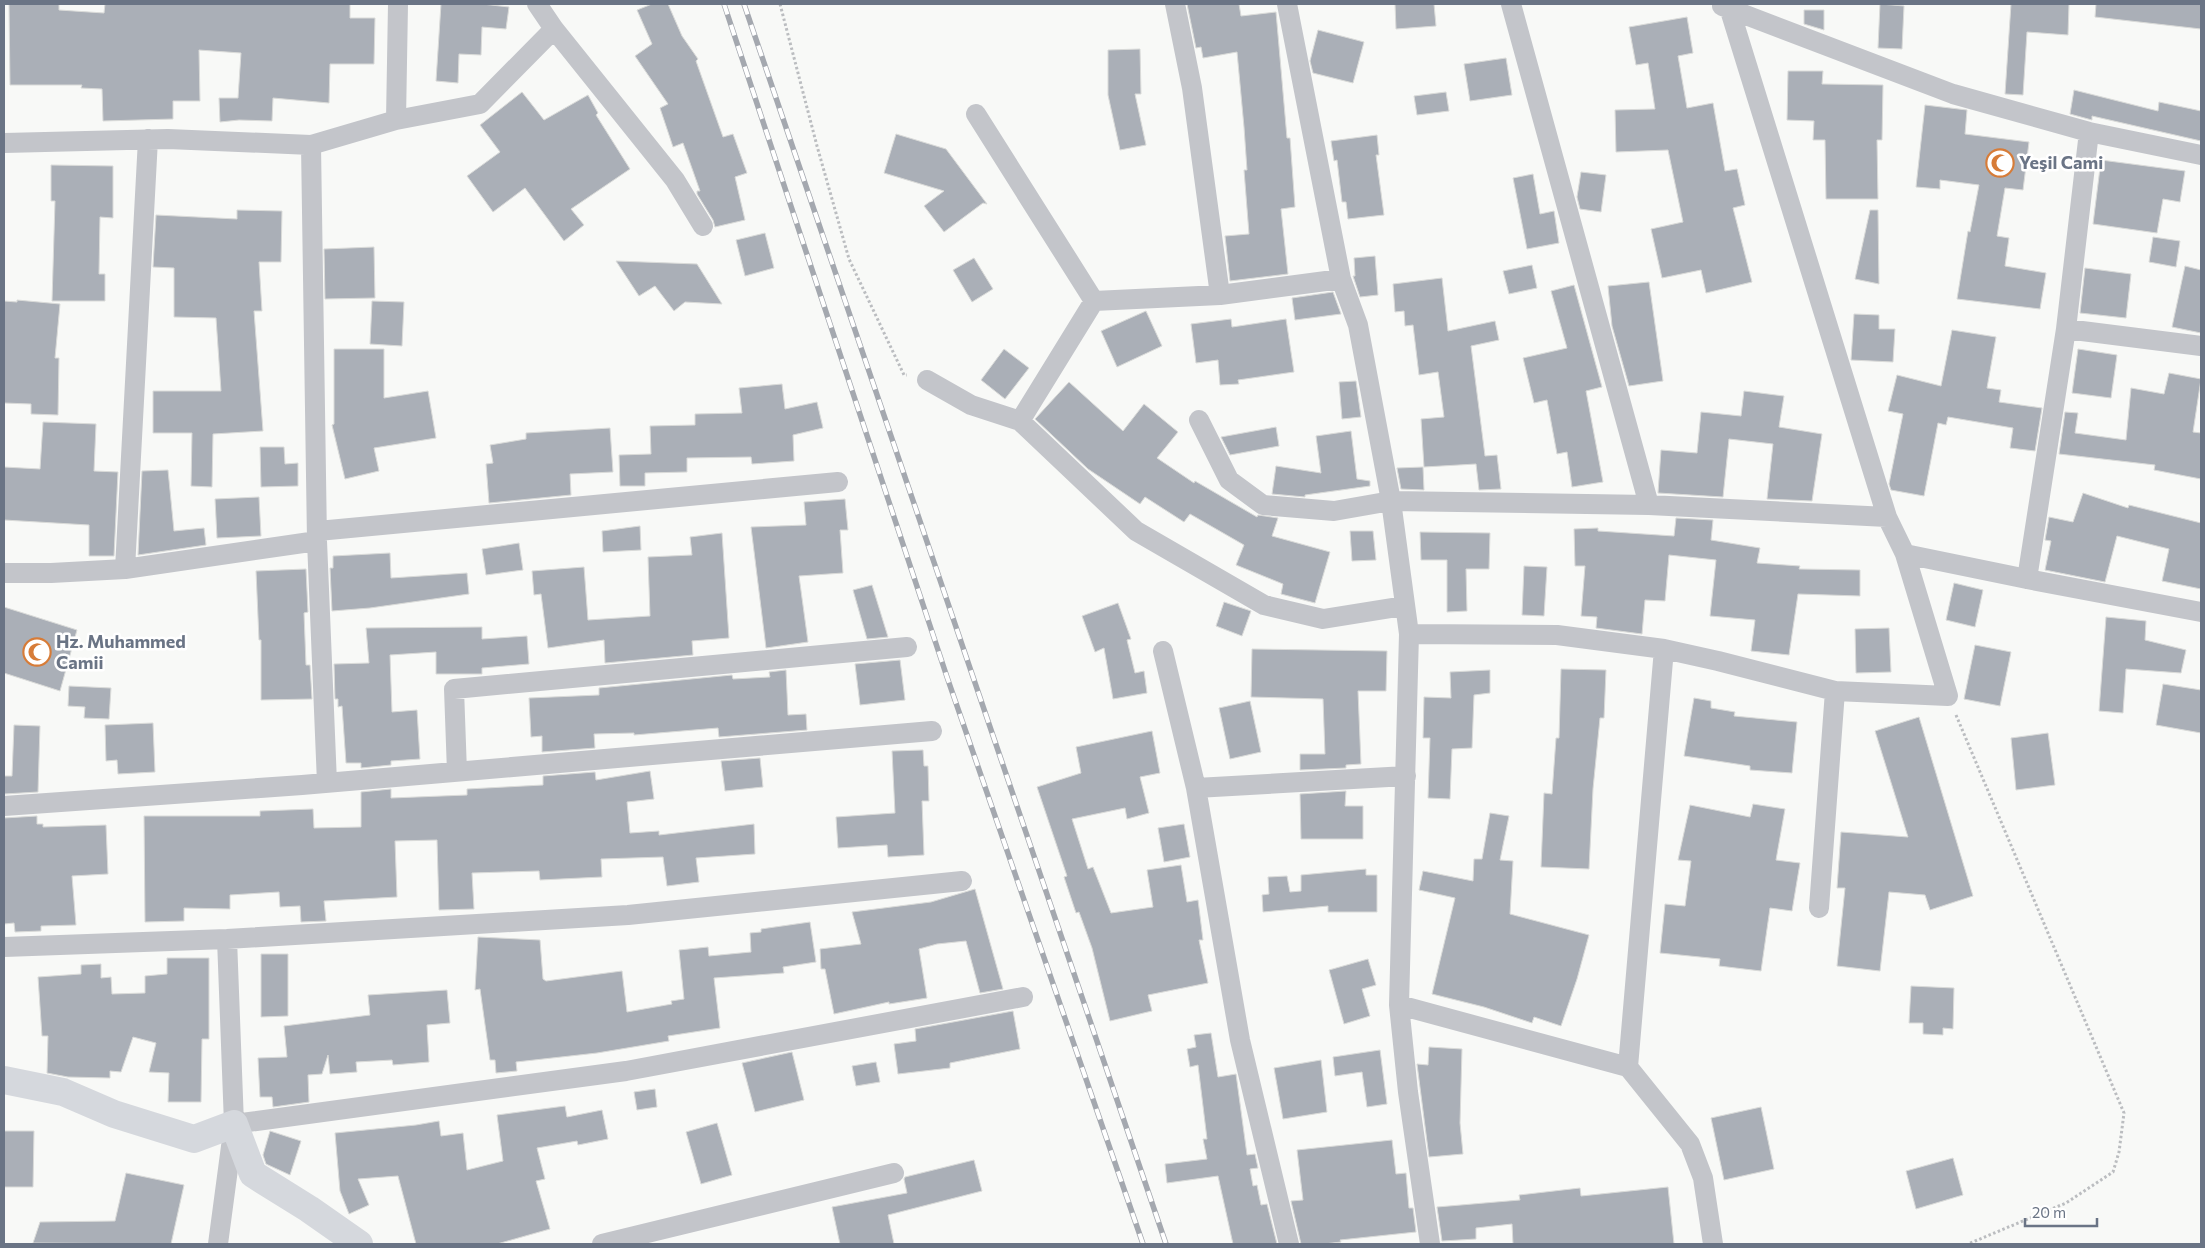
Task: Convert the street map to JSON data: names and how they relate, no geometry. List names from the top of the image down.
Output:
{
  "places": {
    "mosque": ["Yeşil Cami", "Hz. Muhammed Camii"]
  },
  "scale_bar": "20 m"
}
